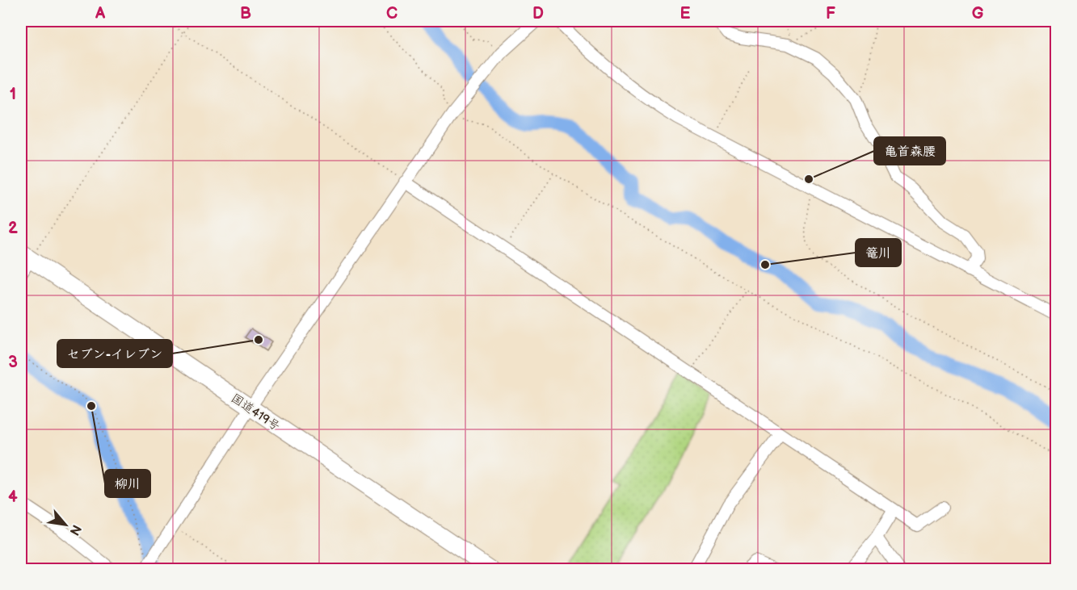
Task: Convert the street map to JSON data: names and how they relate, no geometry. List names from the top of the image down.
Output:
{
  "streets": {
    "highway": ["国道419号"]
  },
  "places": [
    "亀首森腰",
    "篭川",
    "セブン-イレブン",
    "柳川"
  ],
  "north": "bottom right",
  "grid": {
    "columns": [
      "A",
      "B",
      "C",
      "D",
      "E",
      "F",
      "G"
    ],
    "rows": [
      "1",
      "2",
      "3",
      "4"
    ]
  }
}
